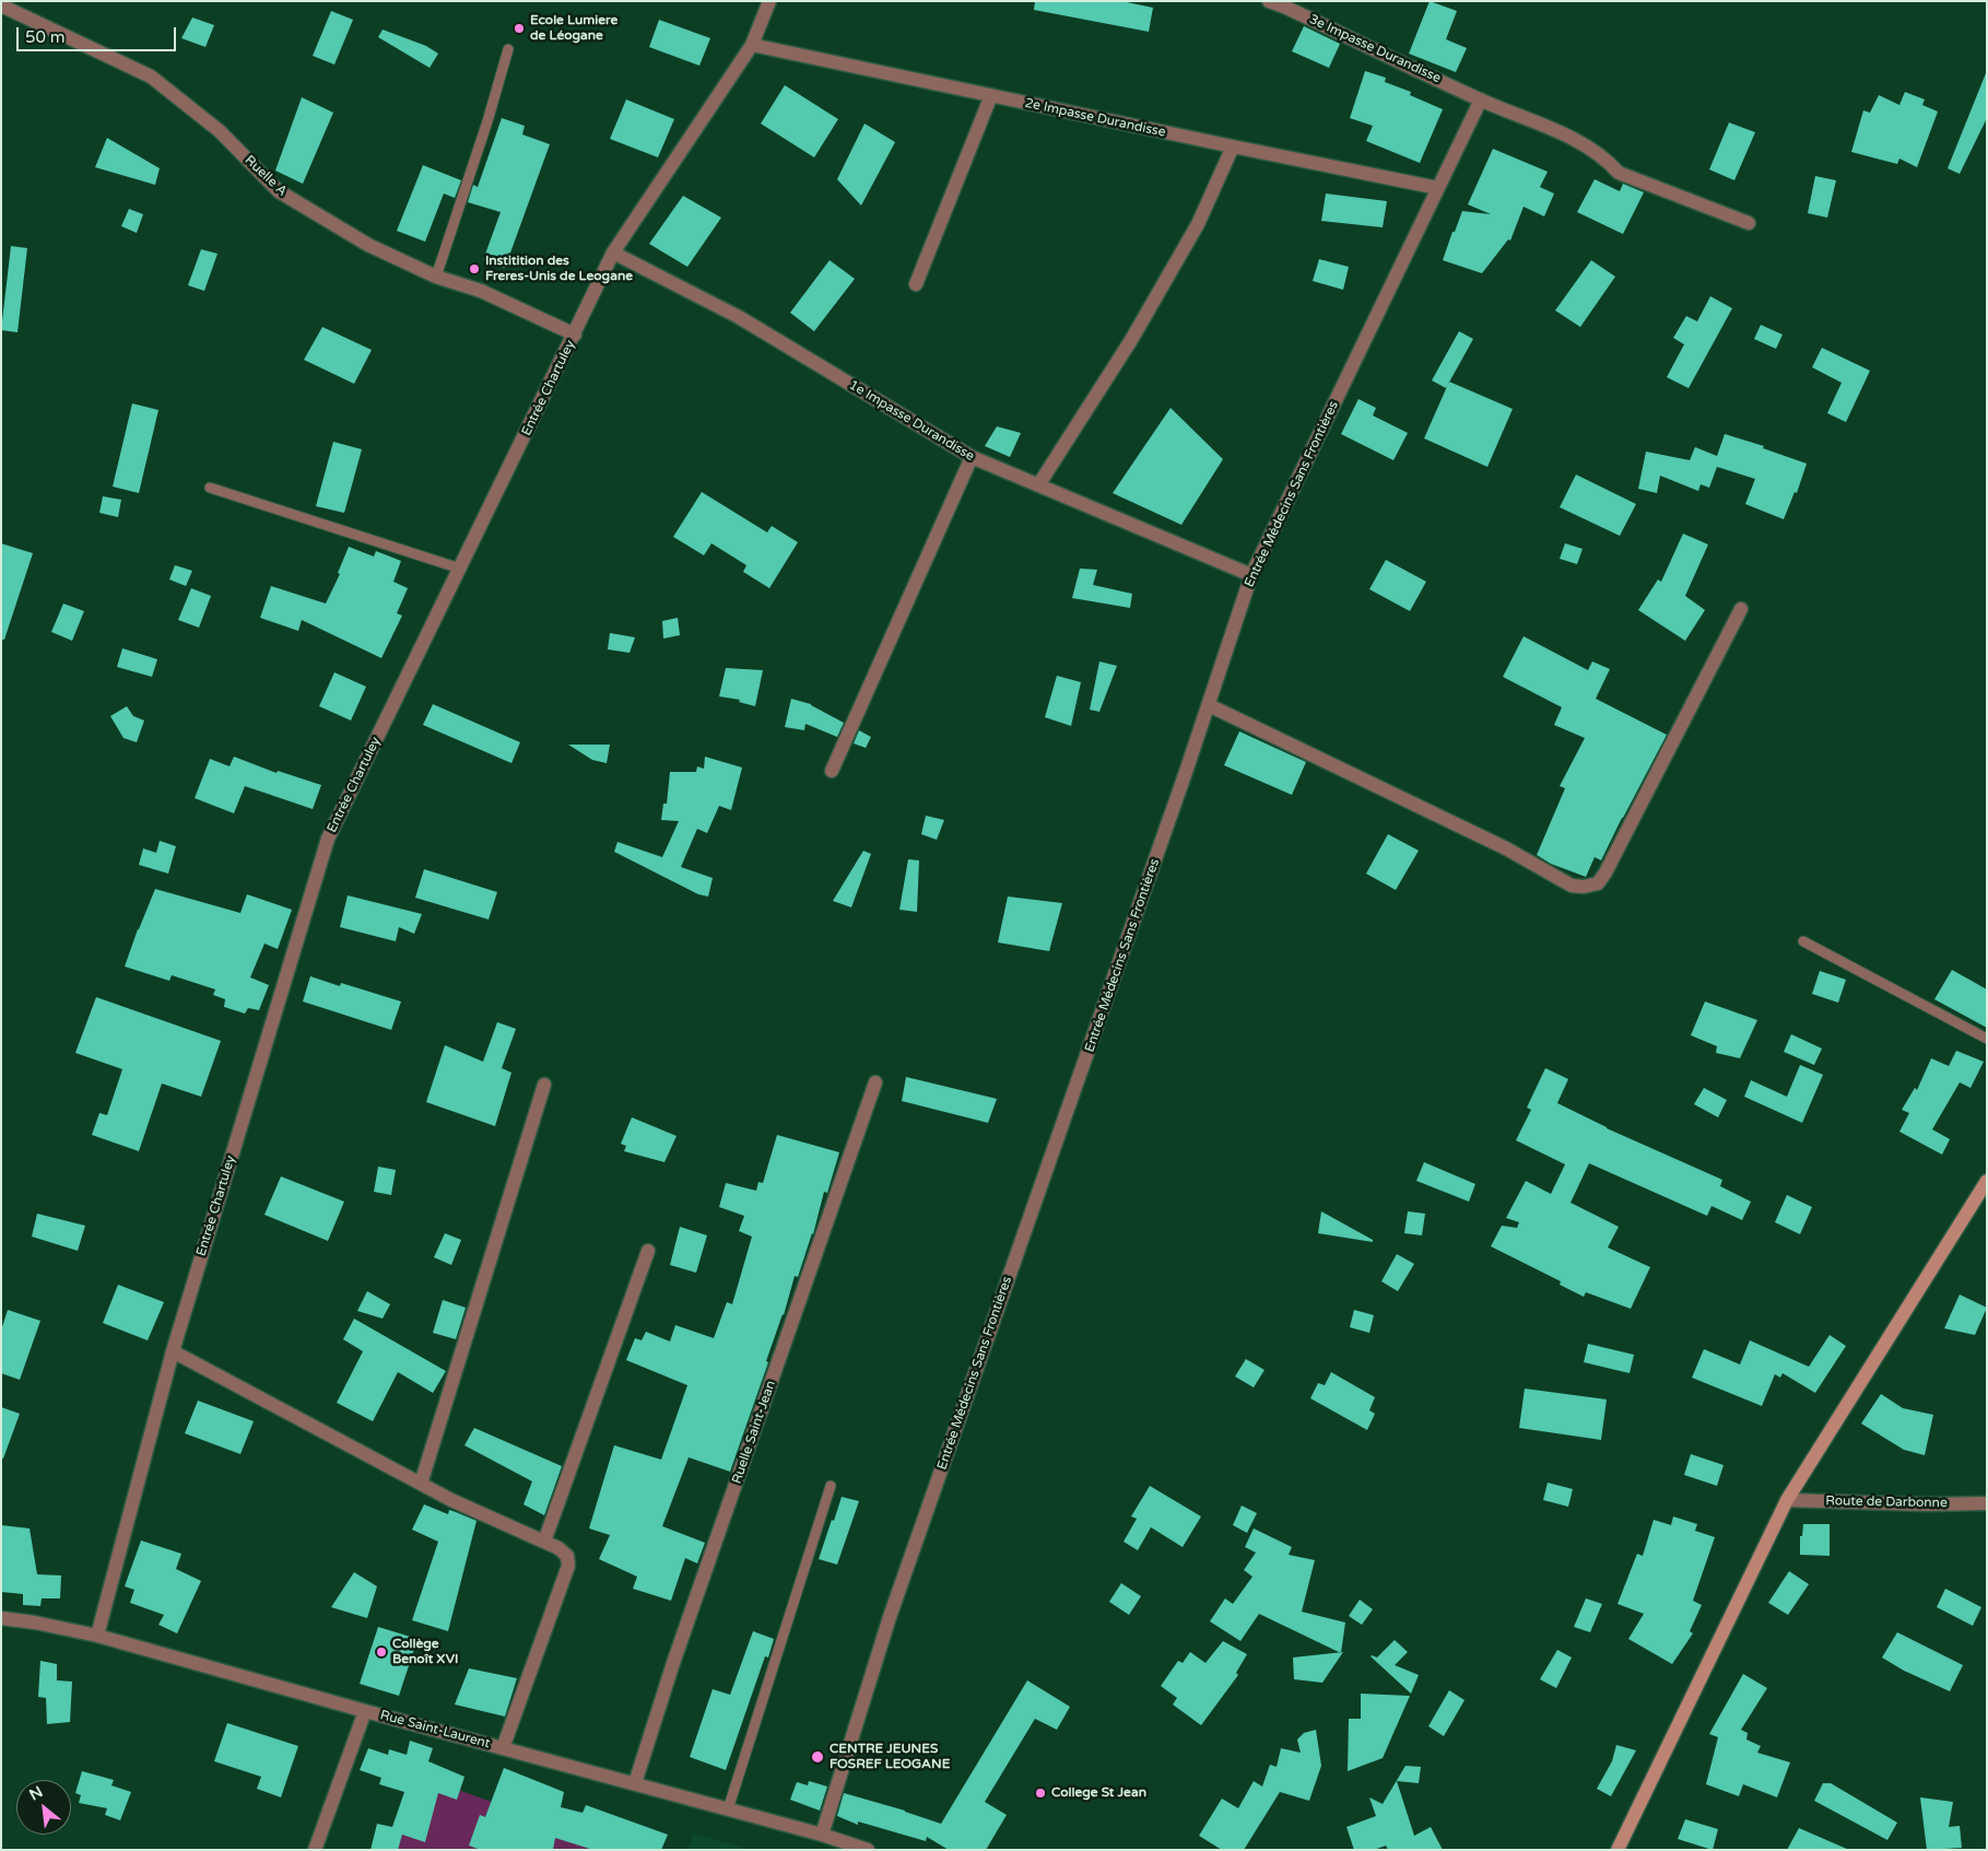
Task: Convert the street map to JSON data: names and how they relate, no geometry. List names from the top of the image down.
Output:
{
  "streets": {
    "street": [
      "3e Impasse Durandisse",
      "2e Impasse Durandisse",
      "Ruelle A",
      "Entrée Chartuley",
      "1e Impasse Durandisse",
      "Entrée Médecins Sans Frontières",
      "Ruelle Saint-Jean",
      "Route de Darbonne",
      "Rue Saint-Laurent"
    ]
  },
  "crossings": [
    ["3e Impasse Durandisse", "Entrée Médecins Sans Frontières"],
    ["2e Impasse Durandisse", "Entrée Chartuley"],
    ["2e Impasse Durandisse", "Entrée Médecins Sans Frontières"],
    ["Ruelle A", "Entrée Chartuley"],
    ["Entrée Chartuley", "1e Impasse Durandisse"],
    ["Entrée Chartuley", "Rue Saint-Laurent"],
    ["1e Impasse Durandisse", "Entrée Médecins Sans Frontières"],
    ["Entrée Médecins Sans Frontières", "Rue Saint-Laurent"],
    ["Ruelle Saint-Jean", "Rue Saint-Laurent"]
  ],
  "places": [
    "Ecole Lumiere de Léogane",
    "Institition des Freres-Unis de Leogane",
    "Collège Benoît XVI",
    "CENTRE JEUNES FOSREF LEOGANE",
    "College St Jean"
  ],
  "scale_bar": "50 m",
  "north": "top left"
}
